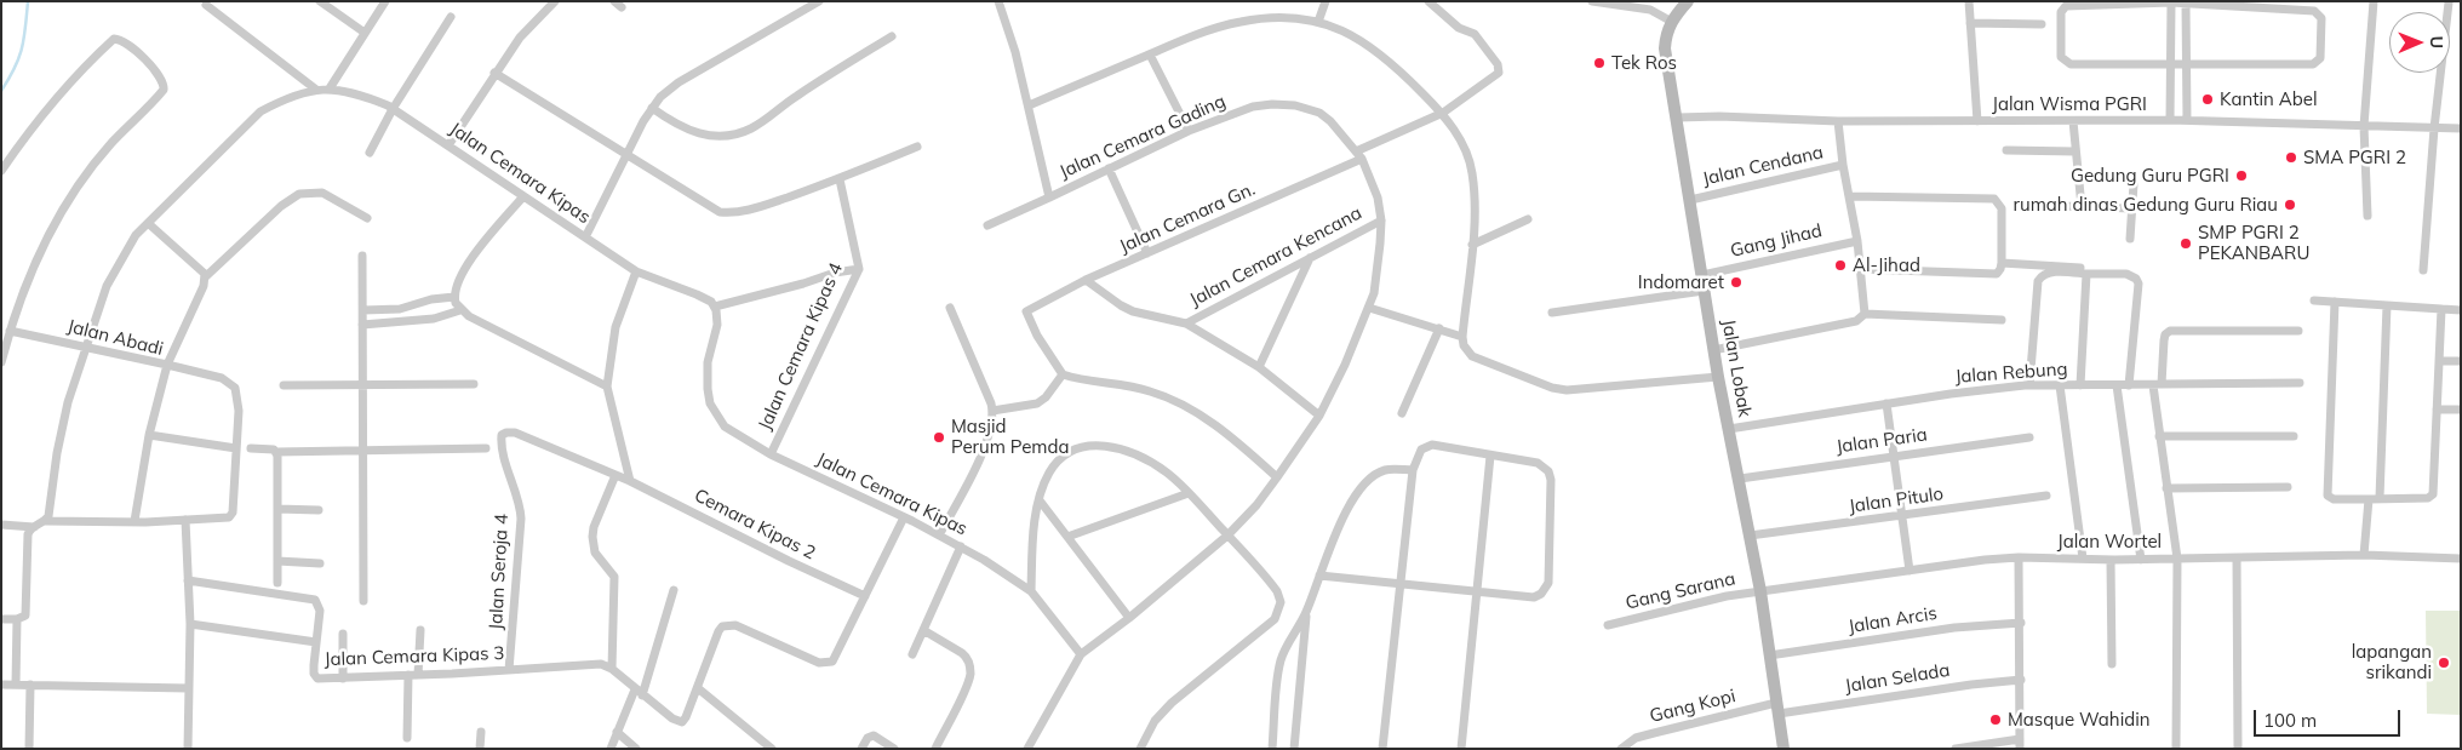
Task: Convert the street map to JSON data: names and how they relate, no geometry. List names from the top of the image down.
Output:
{
  "streets": {
    "main road": ["Jalan Lobak"],
    "street": [
      "Jalan Wisma PGRI",
      "Jalan Cemara Gading",
      "Jalan Cendana",
      "Jalan Cemara Kipas",
      "Jalan Cemara Gn.",
      "Gang Jihad",
      "Jalan Cemara Kencana",
      "Jalan Abadi",
      "Jalan Cemara Kipas 4",
      "Jalan Rebung",
      "Jalan Paria",
      "Jalan Pitulo",
      "Cemara Kipas 2",
      "Jalan Wortel",
      "Jalan Seroja 4",
      "Gang Sarana",
      "Jalan Arcis",
      "Jalan Cemara Kipas 3",
      "Jalan Selada",
      "Gang Kopi"
    ]
  },
  "crossings": [
    ["Jalan Wisma PGRI", "Jalan Lobak"],
    ["Jalan Cemara Gading", "Jalan Cemara Kipas"],
    ["Jalan Cemara Gading", "Jalan Cemara Gn."],
    ["Jalan Cemara Gading", "Jalan Cemara Kencana"],
    ["Jalan Cendana", "Jalan Lobak"],
    ["Jalan Cemara Kipas", "Jalan Abadi"],
    ["Jalan Cemara Kipas", "Jalan Cemara Kipas 4"],
    ["Gang Jihad", "Jalan Lobak"],
    ["Jalan Lobak", "Jalan Rebung"],
    ["Jalan Lobak", "Jalan Paria"],
    ["Jalan Lobak", "Jalan Pitulo"],
    ["Jalan Lobak", "Jalan Wortel"],
    ["Jalan Lobak", "Gang Sarana"],
    ["Jalan Lobak", "Jalan Arcis"],
    ["Jalan Lobak", "Jalan Selada"],
    ["Jalan Lobak", "Gang Kopi"],
    ["Cemara Kipas 2", "Jalan Seroja 4"],
    ["Jalan Wortel", "Gang Sarana"],
    ["Jalan Seroja 4", "Jalan Cemara Kipas 3"],
    ["Jalan Selada", "Gang Kopi"]
  ],
  "places": [
    "Tek Ros",
    "Kantin Abel",
    "SMA PGRI 2",
    "Gedung Guru PGRI",
    "rumah dinas Gedung Guru Riau",
    "SMP PGRI 2 PEKANBARU",
    "Al-Jihad",
    "Indomaret",
    "Masjid Perum Pemda",
    "lapangan srikandi",
    "Masque Wahidin"
  ],
  "scale_bar": "100 m",
  "north": "right"
}
